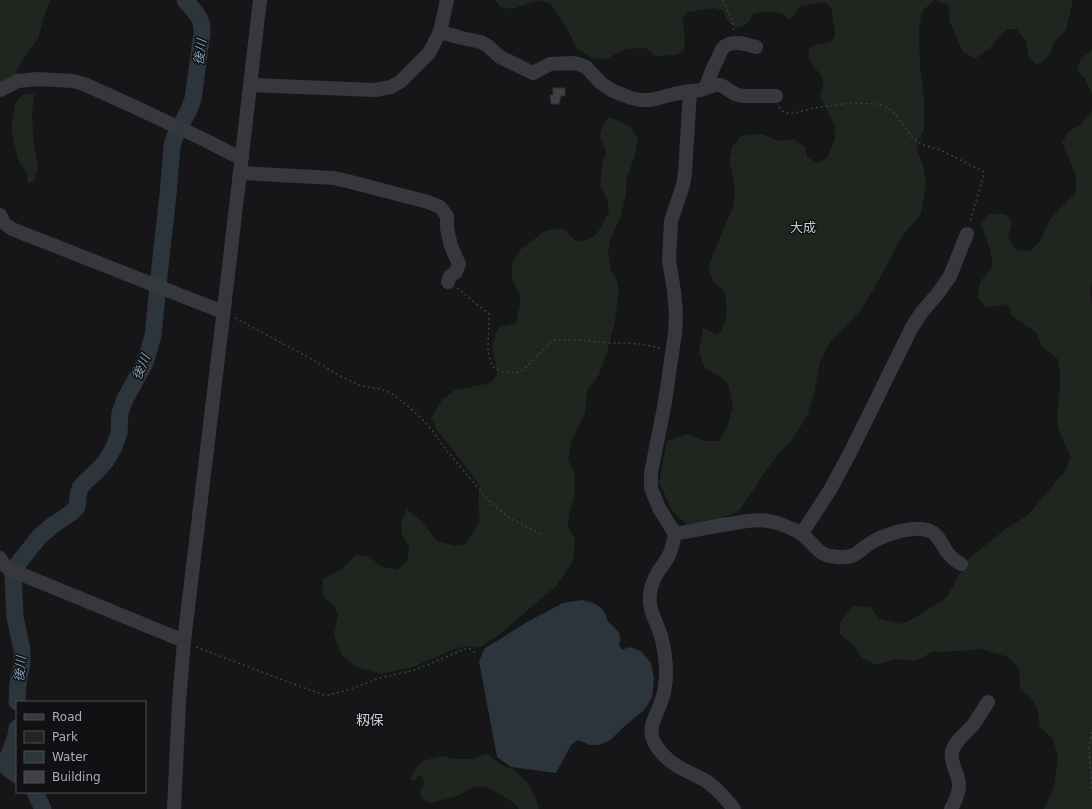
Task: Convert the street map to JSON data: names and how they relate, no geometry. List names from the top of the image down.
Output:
{
  "districts": ["大成", "籾保"],
  "water": ["後川"],
  "legend": [
    "Road",
    "Park",
    "Water",
    "Building"
  ]
}
